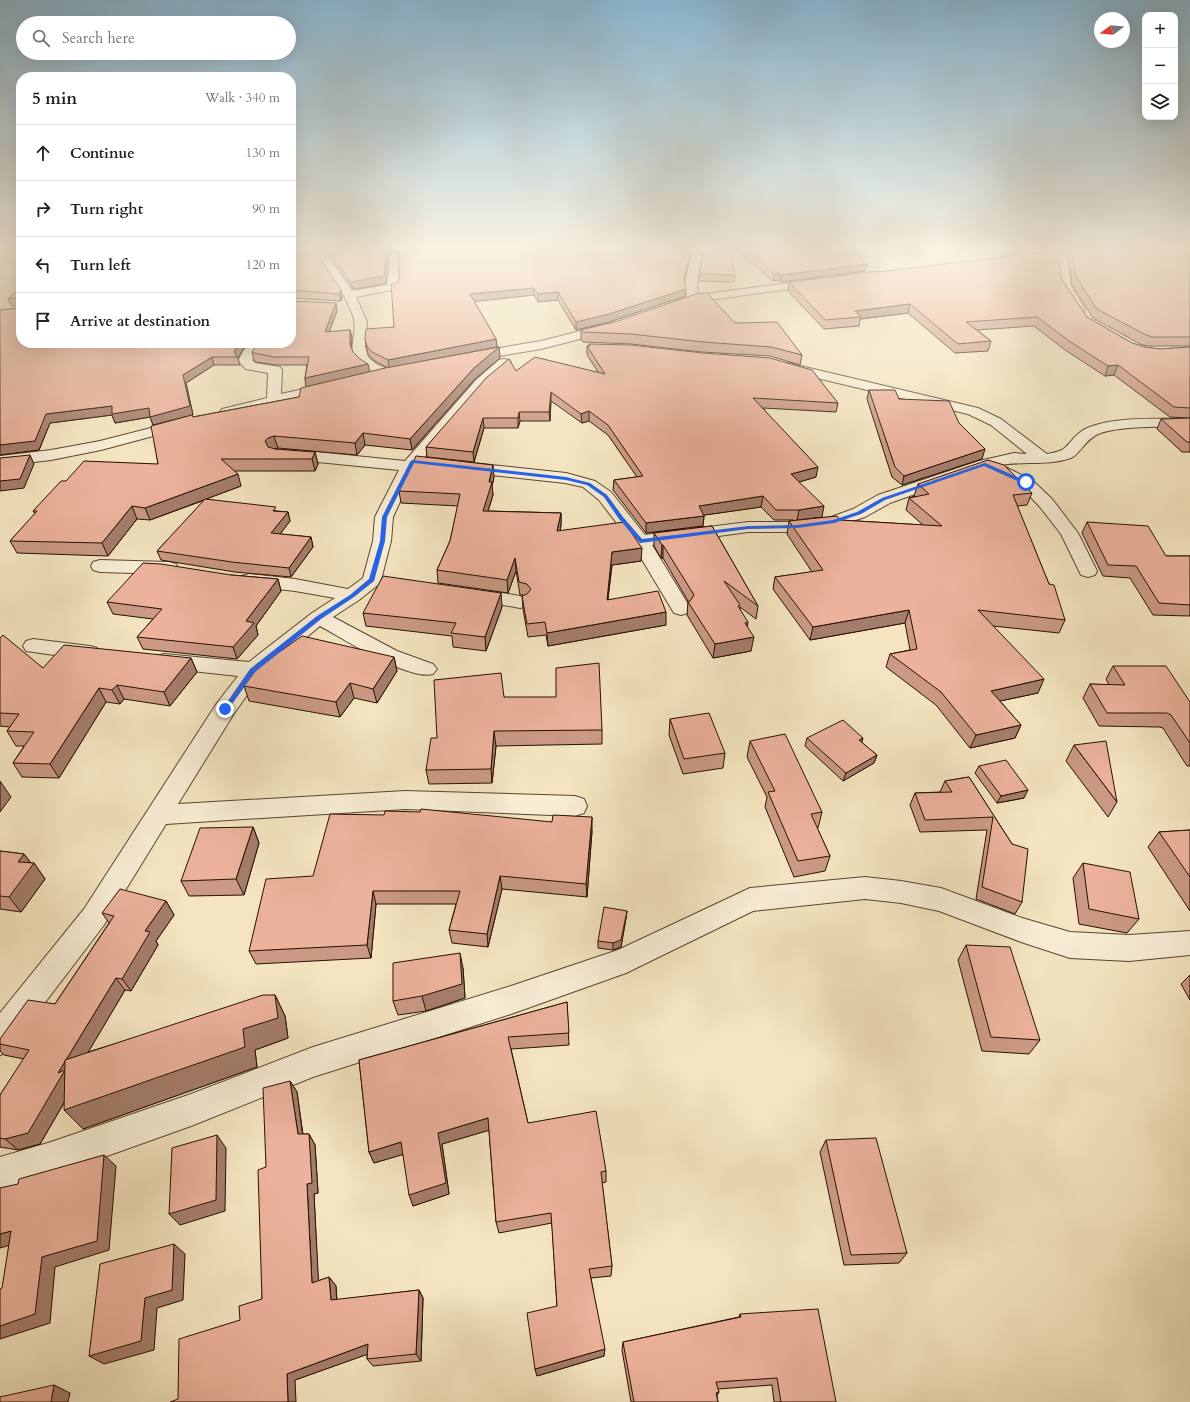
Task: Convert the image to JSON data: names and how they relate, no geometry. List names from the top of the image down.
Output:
{
  "north": "left",
  "page": {
    "map_buttons": ["+", "−"],
    "search": "Search here",
    "heading": ["5 min", "Walk · 340 m"],
    "list": [
      ["Continue", "130 m"],
      ["Turn right", "90 m"],
      ["Turn left", "120 m"],
      "Arrive at destination"
    ]
  }
}
